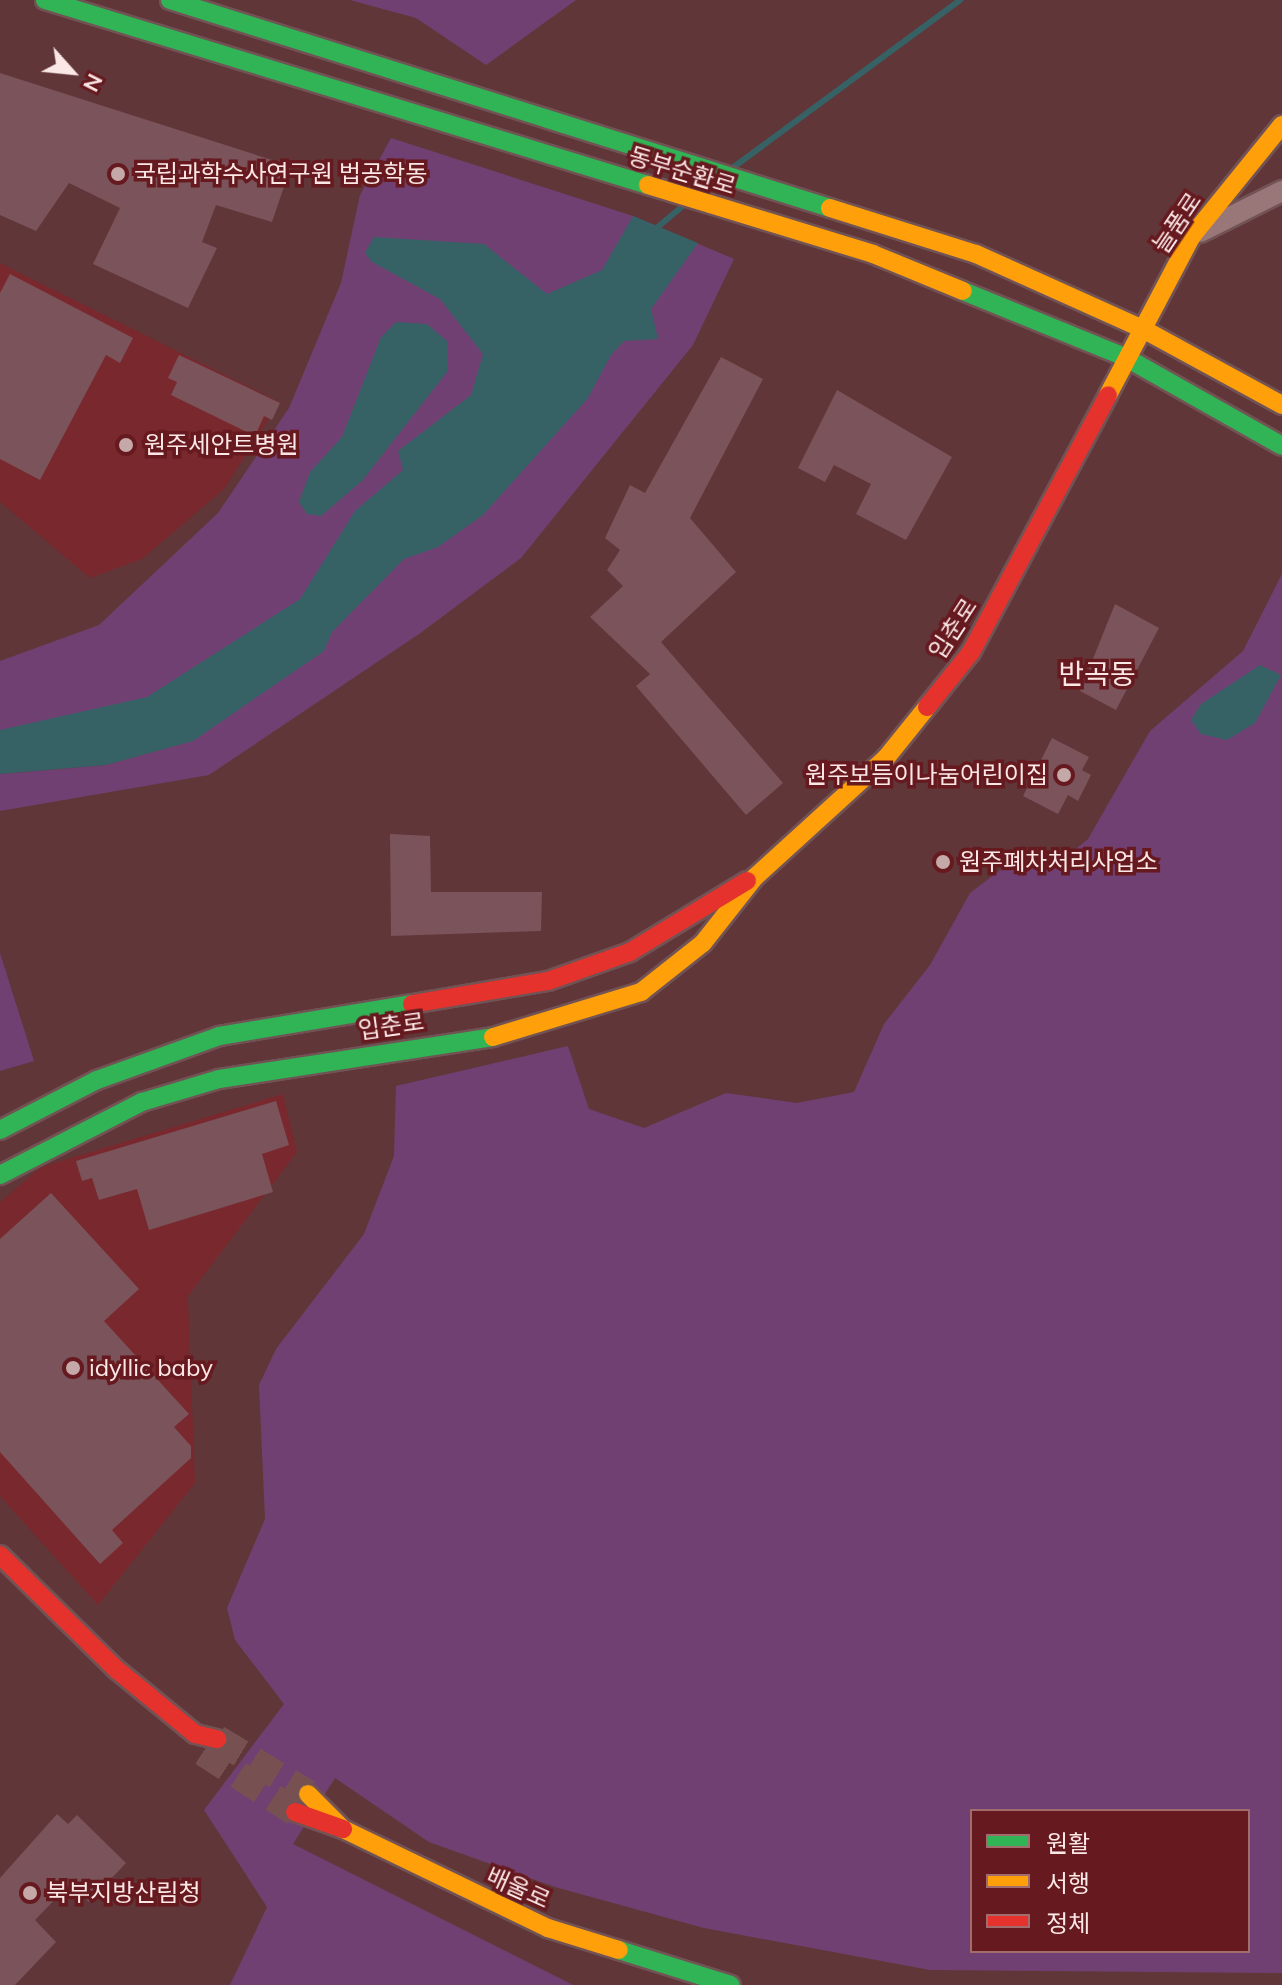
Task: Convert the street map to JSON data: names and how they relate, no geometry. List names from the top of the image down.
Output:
{
  "streets": {
    "street": [
      "동부순환로",
      "늘품로",
      "입춘로",
      "배울로"
    ]
  },
  "crossings": [
    ["동부순환로", "늘품로"],
    ["동부순환로", "입춘로"],
    ["늘품로", "입춘로"]
  ],
  "districts": ["반곡동"],
  "places": [
    "국립과학수사연구원 법공학동",
    "원주세안트병원",
    "원주보듬이나눔어린이집",
    "원주폐차처리사업소",
    "idyllic baby",
    "북부지방산림청"
  ],
  "legend": ["원활", "서행", "정체"],
  "north": "bottom right"
}
